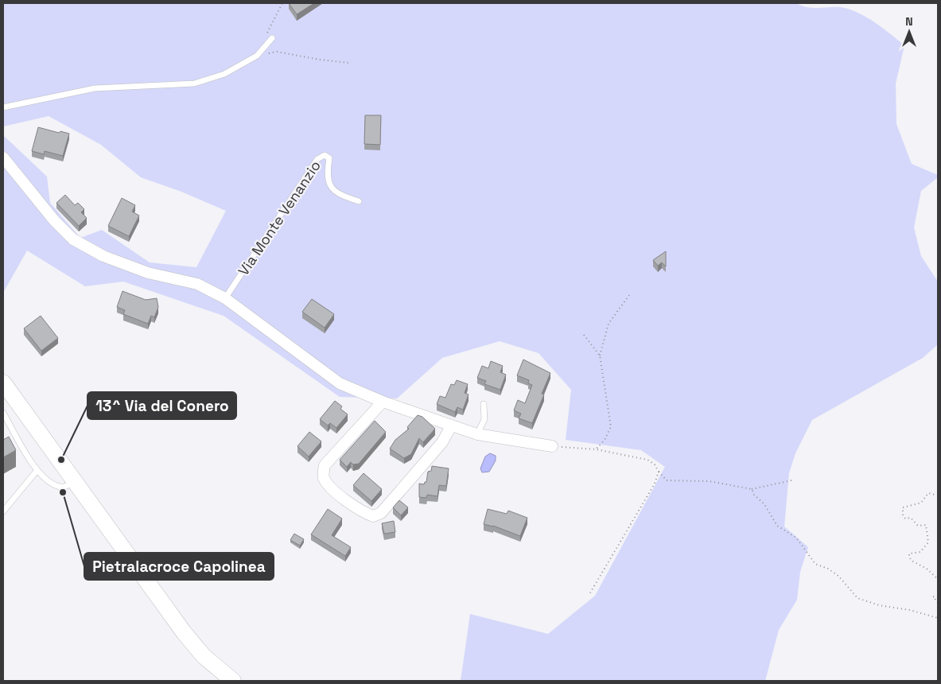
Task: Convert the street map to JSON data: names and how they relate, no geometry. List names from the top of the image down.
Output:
{
  "streets": {
    "lane": ["Via Monte Venanzio"]
  },
  "places": ["13^ Via del Conero", "Pietralacroce Capolinea"],
  "north": "top"
}
